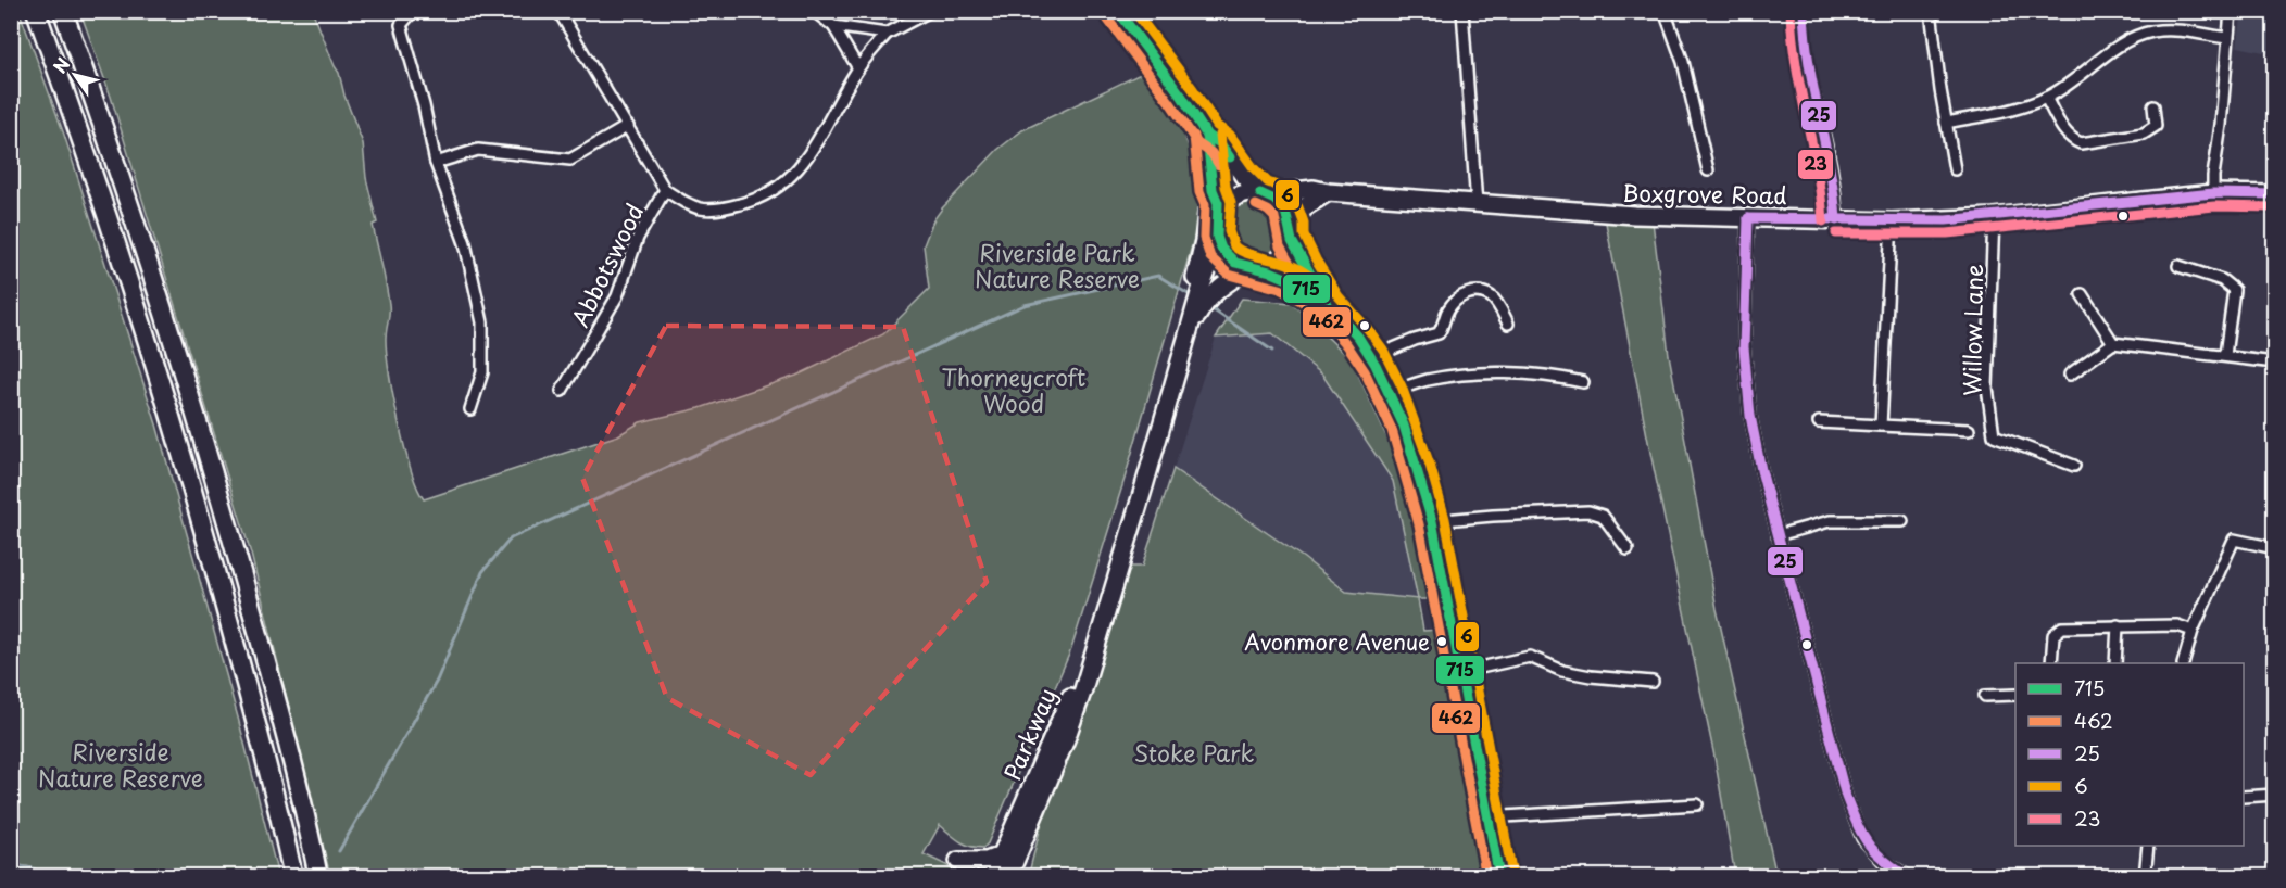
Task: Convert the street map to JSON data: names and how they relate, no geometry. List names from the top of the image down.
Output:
{
  "streets": {
    "main road": ["Boxgrove Road", "Parkway"],
    "street": ["Abbotswood", "Willow Lane"]
  },
  "crossings": [
    ["Boxgrove Road", "Willow Lane"]
  ],
  "parks": [
    "Riverside Park Nature Reserve",
    "Thorneycroft Wood",
    "Riverside Nature Reserve",
    "Stoke Park"
  ],
  "places": ["Avonmore Avenue"],
  "lines": [
    "transit line 715",
    "transit line 25",
    "transit line 6",
    "transit line 23",
    "transit line 462"
  ],
  "legend": [
    "715",
    "462",
    "25",
    "6",
    "23"
  ],
  "north": "top left"
}
